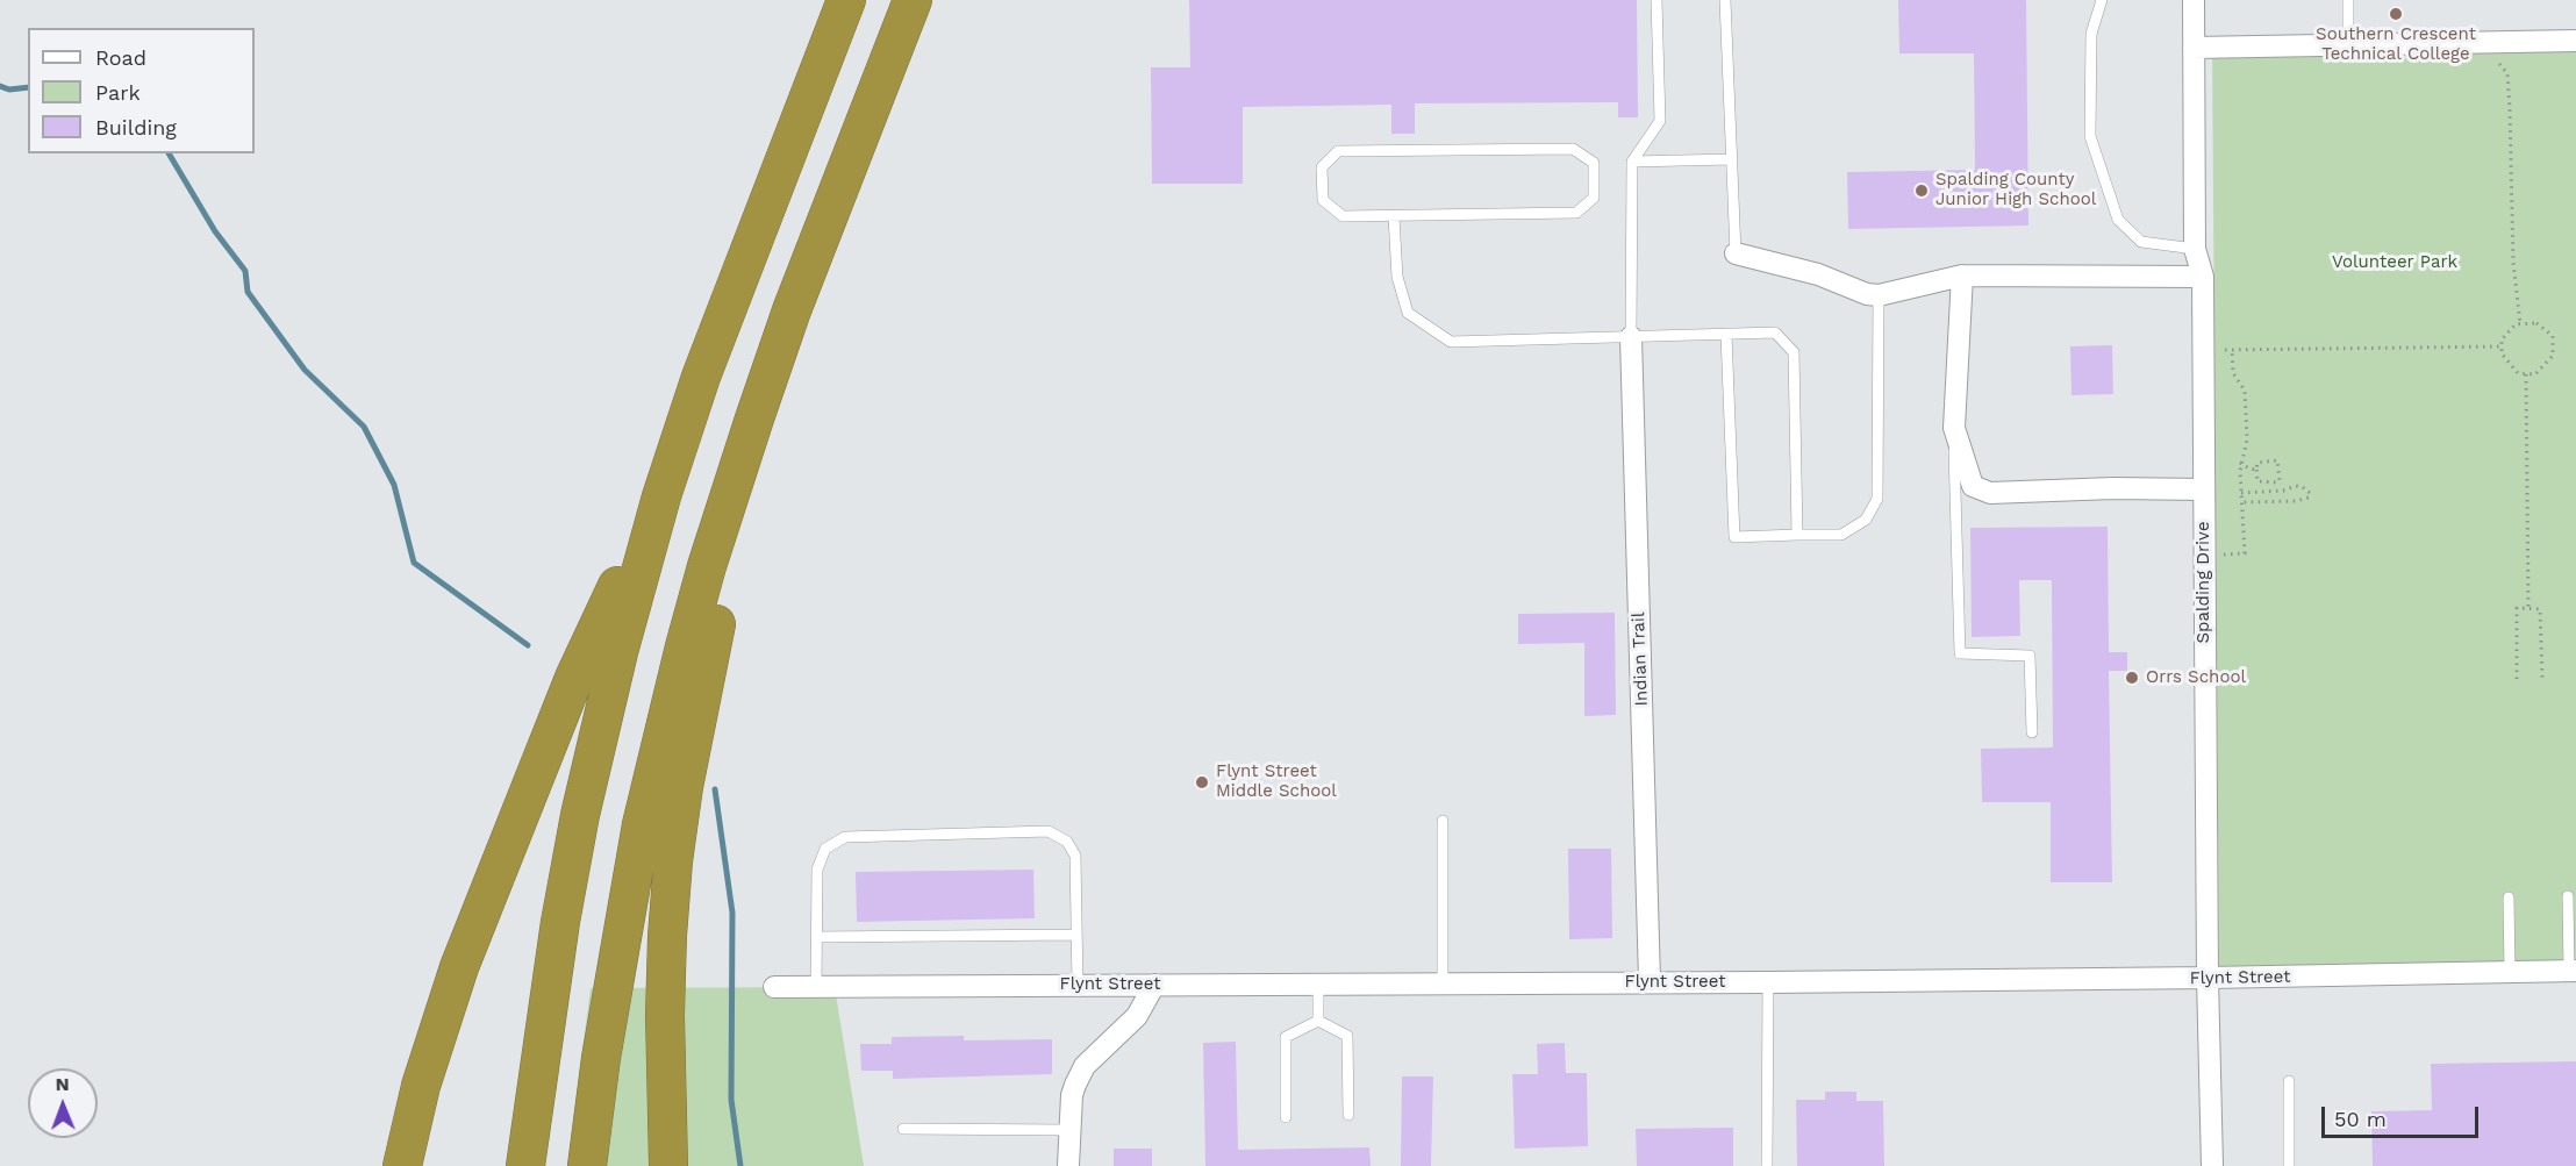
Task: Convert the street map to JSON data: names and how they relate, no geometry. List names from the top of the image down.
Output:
{
  "streets": {
    "street": ["Spalding Drive", "Indian Trail", "Flynt Street"]
  },
  "crossings": [
    ["Spalding Drive", "Flynt Street"],
    ["Indian Trail", "Flynt Street"]
  ],
  "parks": ["Volunteer Park"],
  "places": [
    "Southern Crescent Technical College",
    "Spalding County Junior High School",
    "Orrs School",
    "Flynt Street Middle School"
  ],
  "legend": ["Road", "Park", "Building"],
  "scale_bar": "50 m",
  "north": "top"
}
